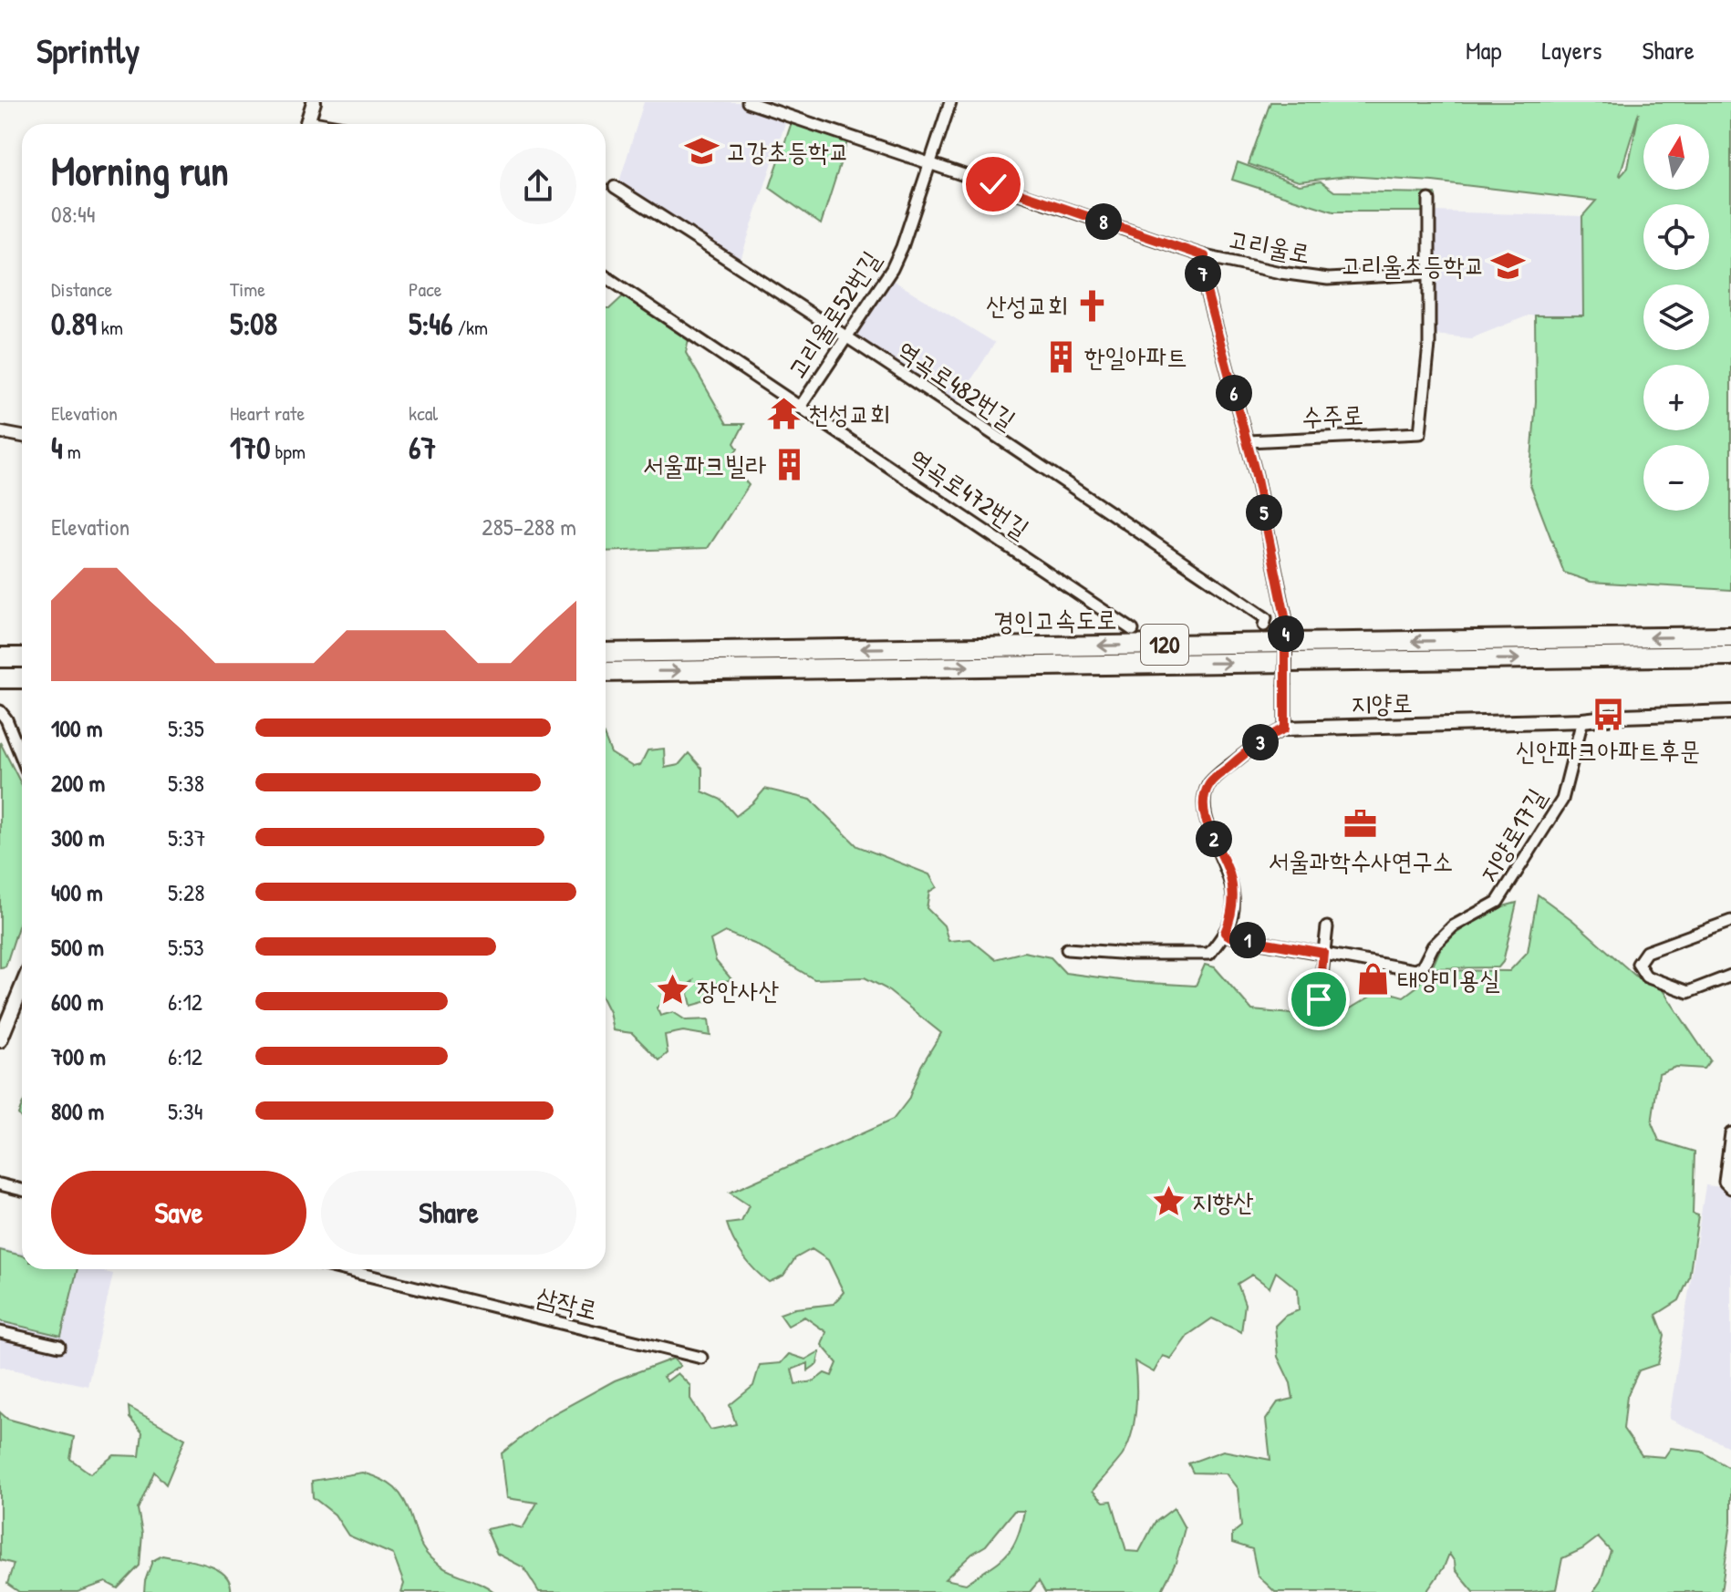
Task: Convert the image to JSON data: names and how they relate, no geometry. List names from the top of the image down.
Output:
{
  "streets": {
    "highway": ["경인고속도로", "120"],
    "street": [
      "고리울로",
      "고리울로52번길",
      "역곡로482번길",
      "수주로",
      "역곡로472번길",
      "지양로",
      "지양로17길",
      "삼작로"
    ]
  },
  "crossings": [
    ["고리울로", "고리울로52번길"],
    ["고리울로", "수주로"],
    ["고리울로52번길", "역곡로482번길"],
    ["고리울로52번길", "역곡로472번길"],
    ["지양로", "지양로17길"]
  ],
  "places": {
    "school or university": ["고강초등학교", "고리울초등학교"],
    "church": ["산성교회"],
    "building": ["한일아파트", "서울파크빌라"],
    "temple": ["천성교회"],
    "bus stop": ["신안파크아파트후문"],
    "office": ["서울과학수사연구소"],
    "shop": ["태양미용실"],
    "place": ["장안사산", "지향산"]
  },
  "north": "top",
  "page": {
    "header": "Sprintly",
    "nav": ["Map", "Layers", "Share"],
    "map_buttons": ["+", "−"],
    "heading": ["Morning run", "08:44"],
    "pins": [
      "8",
      "7",
      "6",
      "5",
      "4",
      "3",
      "2",
      "1"
    ],
    "stats": [
      ["Distance", "0.89 km"],
      ["Time", "5:08"],
      ["Pace", "5:46 /km"],
      ["Elevation", "4 m"],
      ["Heart rate", "170 bpm"],
      ["kcal", "67"]
    ],
    "chart": ["Elevation", "285–288 m"],
    "list": [
      {
        "name": "100 m",
        "note": "5:35"
      },
      {
        "name": "200 m",
        "note": "5:38"
      },
      {
        "name": "300 m",
        "note": "5:37"
      },
      {
        "name": "400 m",
        "note": "5:28"
      },
      {
        "name": "500 m",
        "note": "5:53"
      },
      {
        "name": "600 m",
        "note": "6:12"
      },
      {
        "name": "700 m",
        "note": "6:12"
      },
      {
        "name": "800 m",
        "note": "5:34"
      }
    ],
    "buttons": ["Save", "Share"]
  }
}
